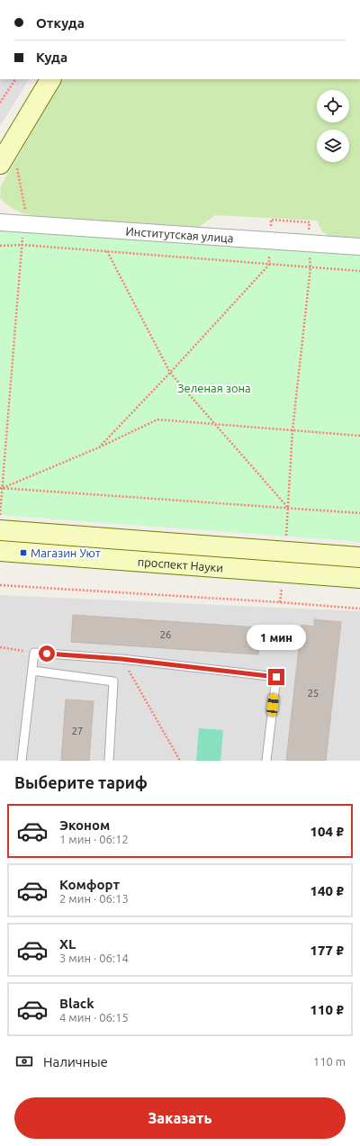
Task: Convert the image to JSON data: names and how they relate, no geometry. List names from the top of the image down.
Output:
{
  "streets": {
    "main road": ["проспект Науки"],
    "street": ["Институтская улица"]
  },
  "parks": ["Зеленая зона"],
  "places": {
    "transit": ["Магазин Уют"]
  },
  "house_numbers": ["26", "25", "27"],
  "page": {
    "banner": ["Откуда", "Куда"],
    "bubble": "1 мин",
    "heading": "Выберите тариф",
    "list": [
      {
        "name": "Эконом",
        "note": "1 мин · 06:12",
        "value": "104 ₽"
      },
      {
        "name": "Комфорт",
        "note": "2 мин · 06:13",
        "value": "140 ₽"
      },
      {
        "name": "XL",
        "note": "3 мин · 06:14",
        "value": "177 ₽"
      },
      {
        "name": "Black",
        "note": "4 мин · 06:15",
        "value": "110 ₽"
      }
    ],
    "pay": ["Наличные", "110 m"],
    "buttons": "Заказать"
  }
}
